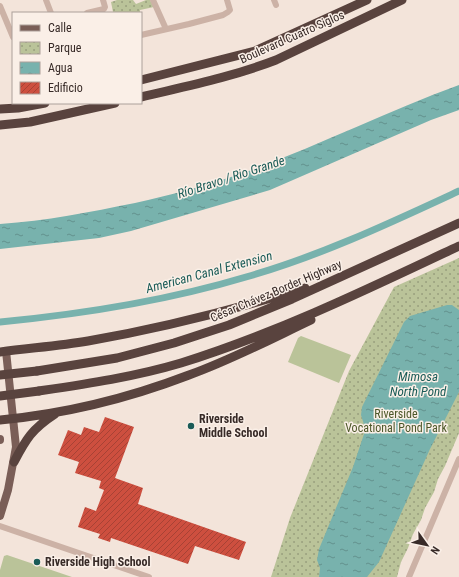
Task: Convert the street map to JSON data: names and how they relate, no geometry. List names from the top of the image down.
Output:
{
  "streets": {
    "highway": ["Boulevard Cuatro Siglos", "César Chávez Border Highway"]
  },
  "water": ["Río Bravo / Rio Grande", "American Canal Extension", "Mimosa North Pond"],
  "parks": ["Riverside Vocational Pond Park"],
  "places": ["Riverside Middle School", "Riverside High School"],
  "legend": [
    "Calle",
    "Parque",
    "Agua",
    "Edificio"
  ],
  "north": "bottom right"
}
